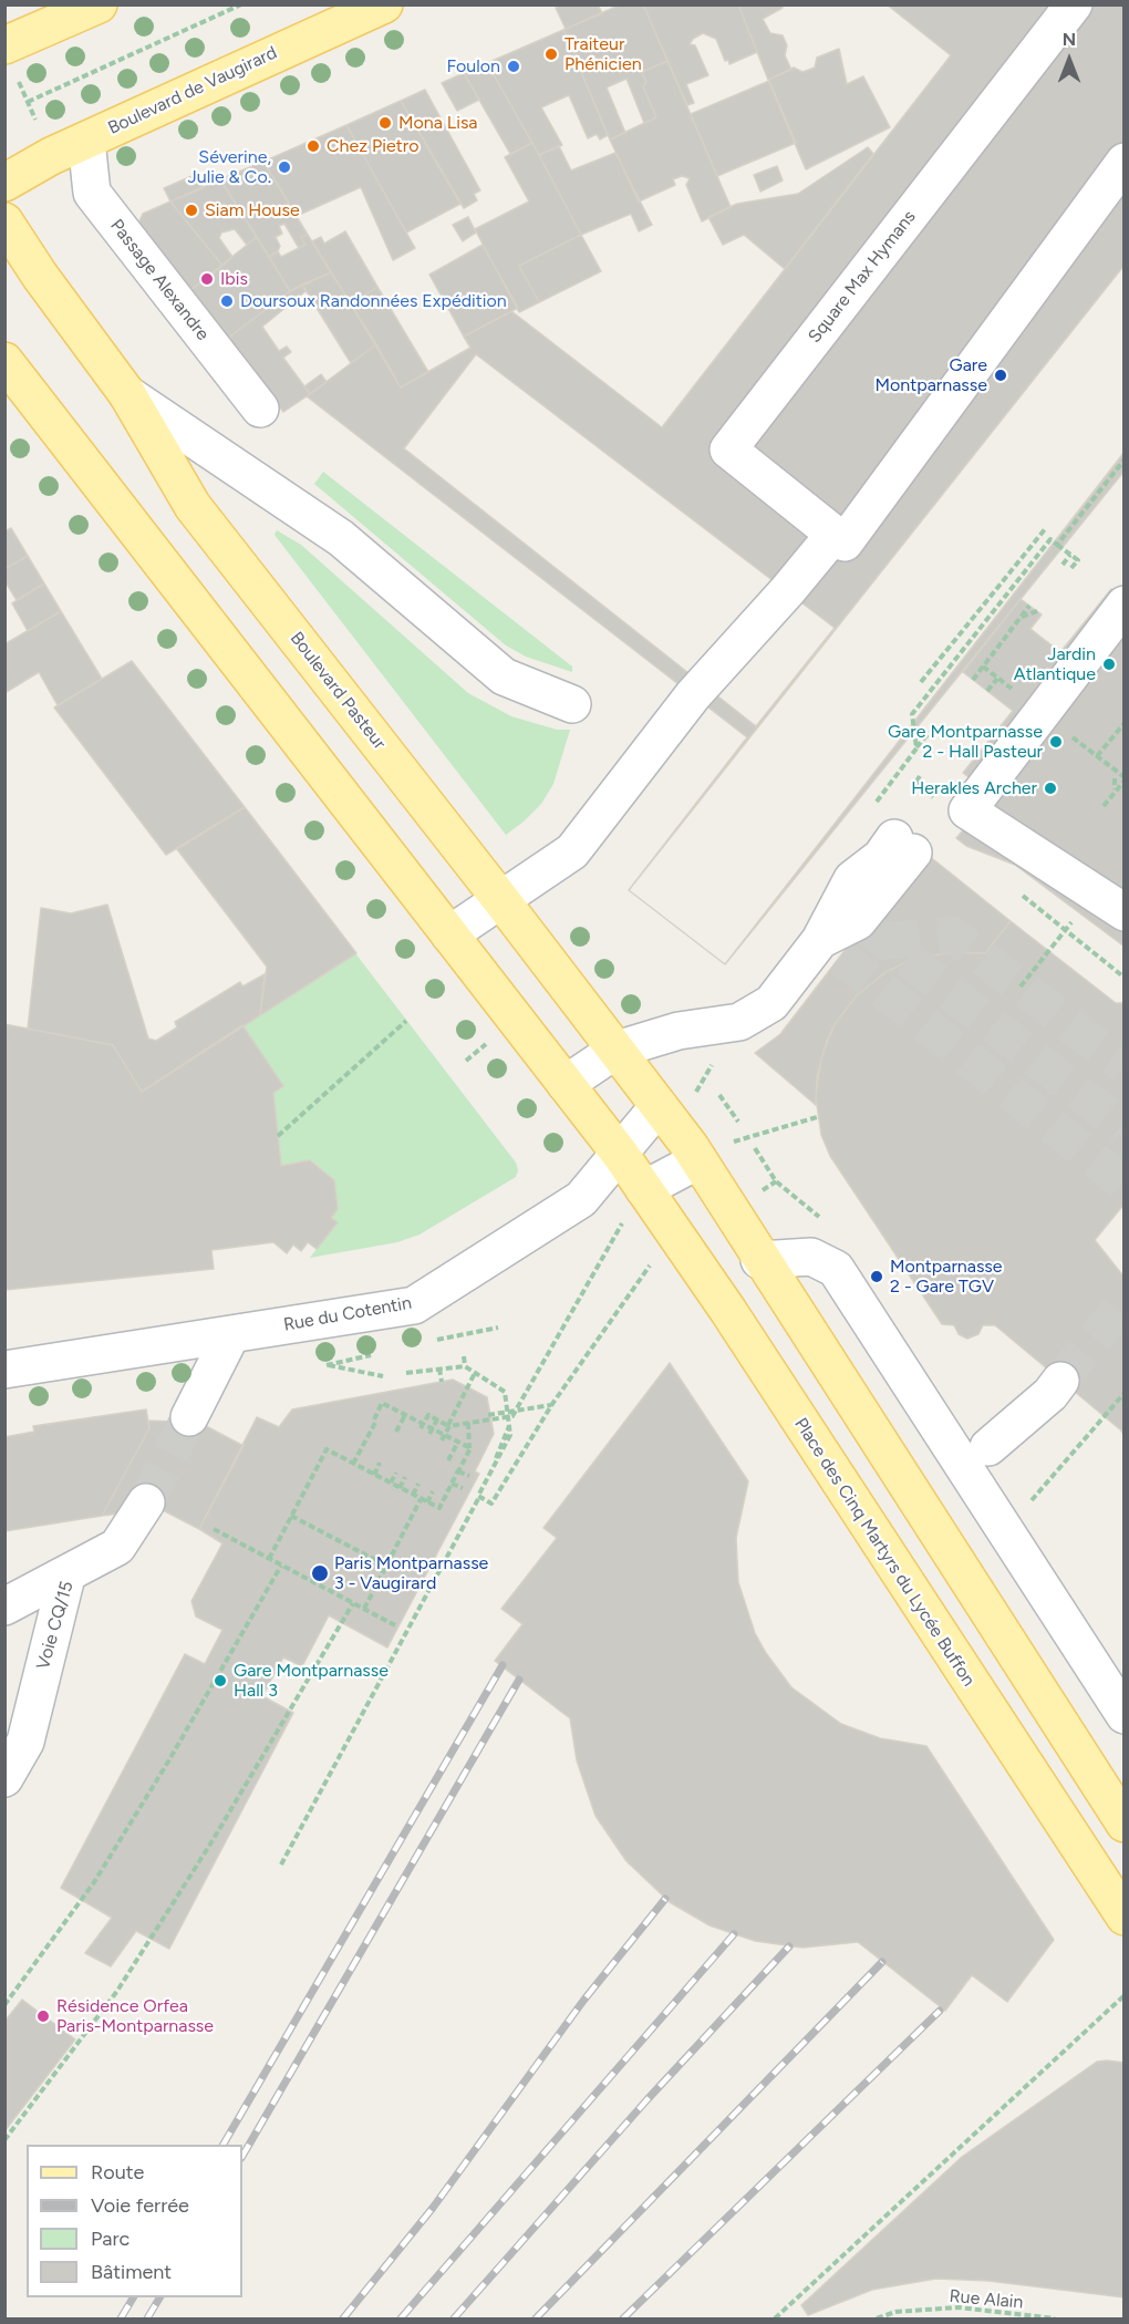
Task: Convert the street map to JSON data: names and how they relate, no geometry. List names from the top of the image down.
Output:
{
  "streets": {
    "main road": ["Boulevard de Vaugirard", "Boulevard Pasteur", "Place des Cinq Martyrs du Lycée Buffon"],
    "street": [
      "Square Max Hymans",
      "Passage Alexandre",
      "Rue du Cotentin",
      "Voie CQ/15"
    ],
    "path": ["Rue Alain"]
  },
  "crossings": [
    ["Boulevard de Vaugirard", "Passage Alexandre"],
    ["Boulevard Pasteur", "Rue du Cotentin"]
  ],
  "places": [
    "Traiteur Phénicien",
    "Foulon",
    "Mona Lisa",
    "Chez Pietro",
    "Séverine, Julie & Co.",
    "Siam House",
    "Ibis",
    "Doursoux Randonnées Expédition",
    "Gare Montparnasse",
    "Jardin Atlantique",
    "Gare Montparnasse 2 - Hall Pasteur",
    "Herakles Archer",
    "Montparnasse 2 - Gare TGV",
    "Paris Montparnasse 3 - Vaugirard",
    "Gare Montparnasse Hall 3",
    "Résidence Orfea Paris-Montparnasse"
  ],
  "legend": [
    "Route",
    "Voie ferrée",
    "Parc",
    "Bâtiment"
  ],
  "north": "top"
}
